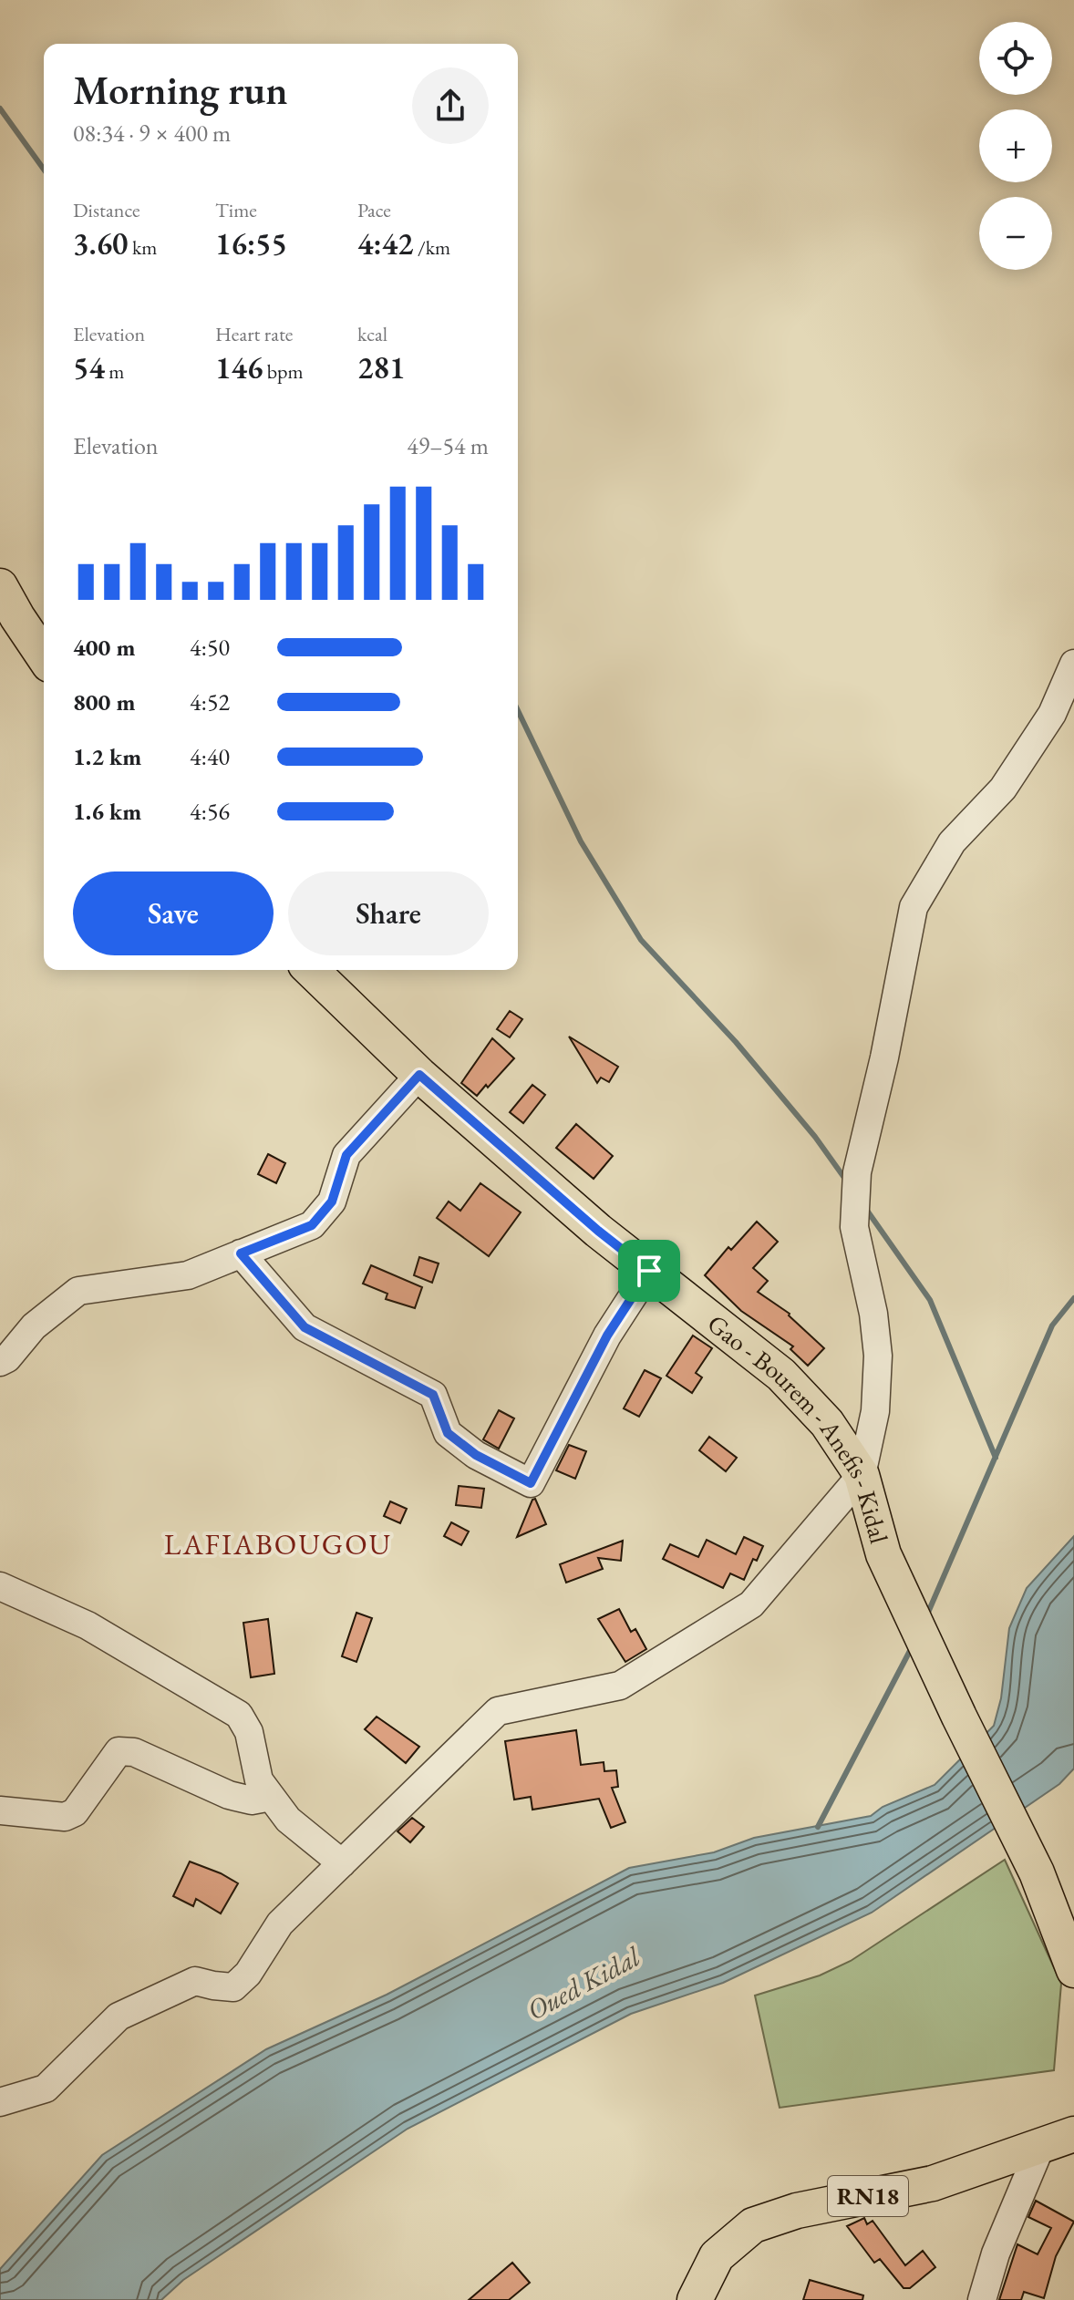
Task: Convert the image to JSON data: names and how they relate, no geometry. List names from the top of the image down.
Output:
{
  "streets": {
    "main road": ["Gao - Bourem - Anefis - Kidal", "RN18"]
  },
  "districts": ["LAFIABOUGOU"],
  "water": ["Oued Kidal"],
  "page": {
    "map_buttons": ["+", "−"],
    "heading": ["Morning run", "08:34 · 9 × 400 m"],
    "stats": [
      ["Distance", "3.60 km"],
      ["Time", "16:55"],
      ["Pace", "4:42 /km"],
      ["Elevation", "54 m"],
      ["Heart rate", "146 bpm"],
      ["kcal", "281"]
    ],
    "chart": ["Elevation", "49–54 m"],
    "list": [
      {
        "name": "400 m",
        "note": "4:50"
      },
      {
        "name": "800 m",
        "note": "4:52"
      },
      {
        "name": "1.2 km",
        "note": "4:40"
      },
      {
        "name": "1.6 km",
        "note": "4:56"
      }
    ],
    "buttons": ["Save", "Share"]
  }
}
